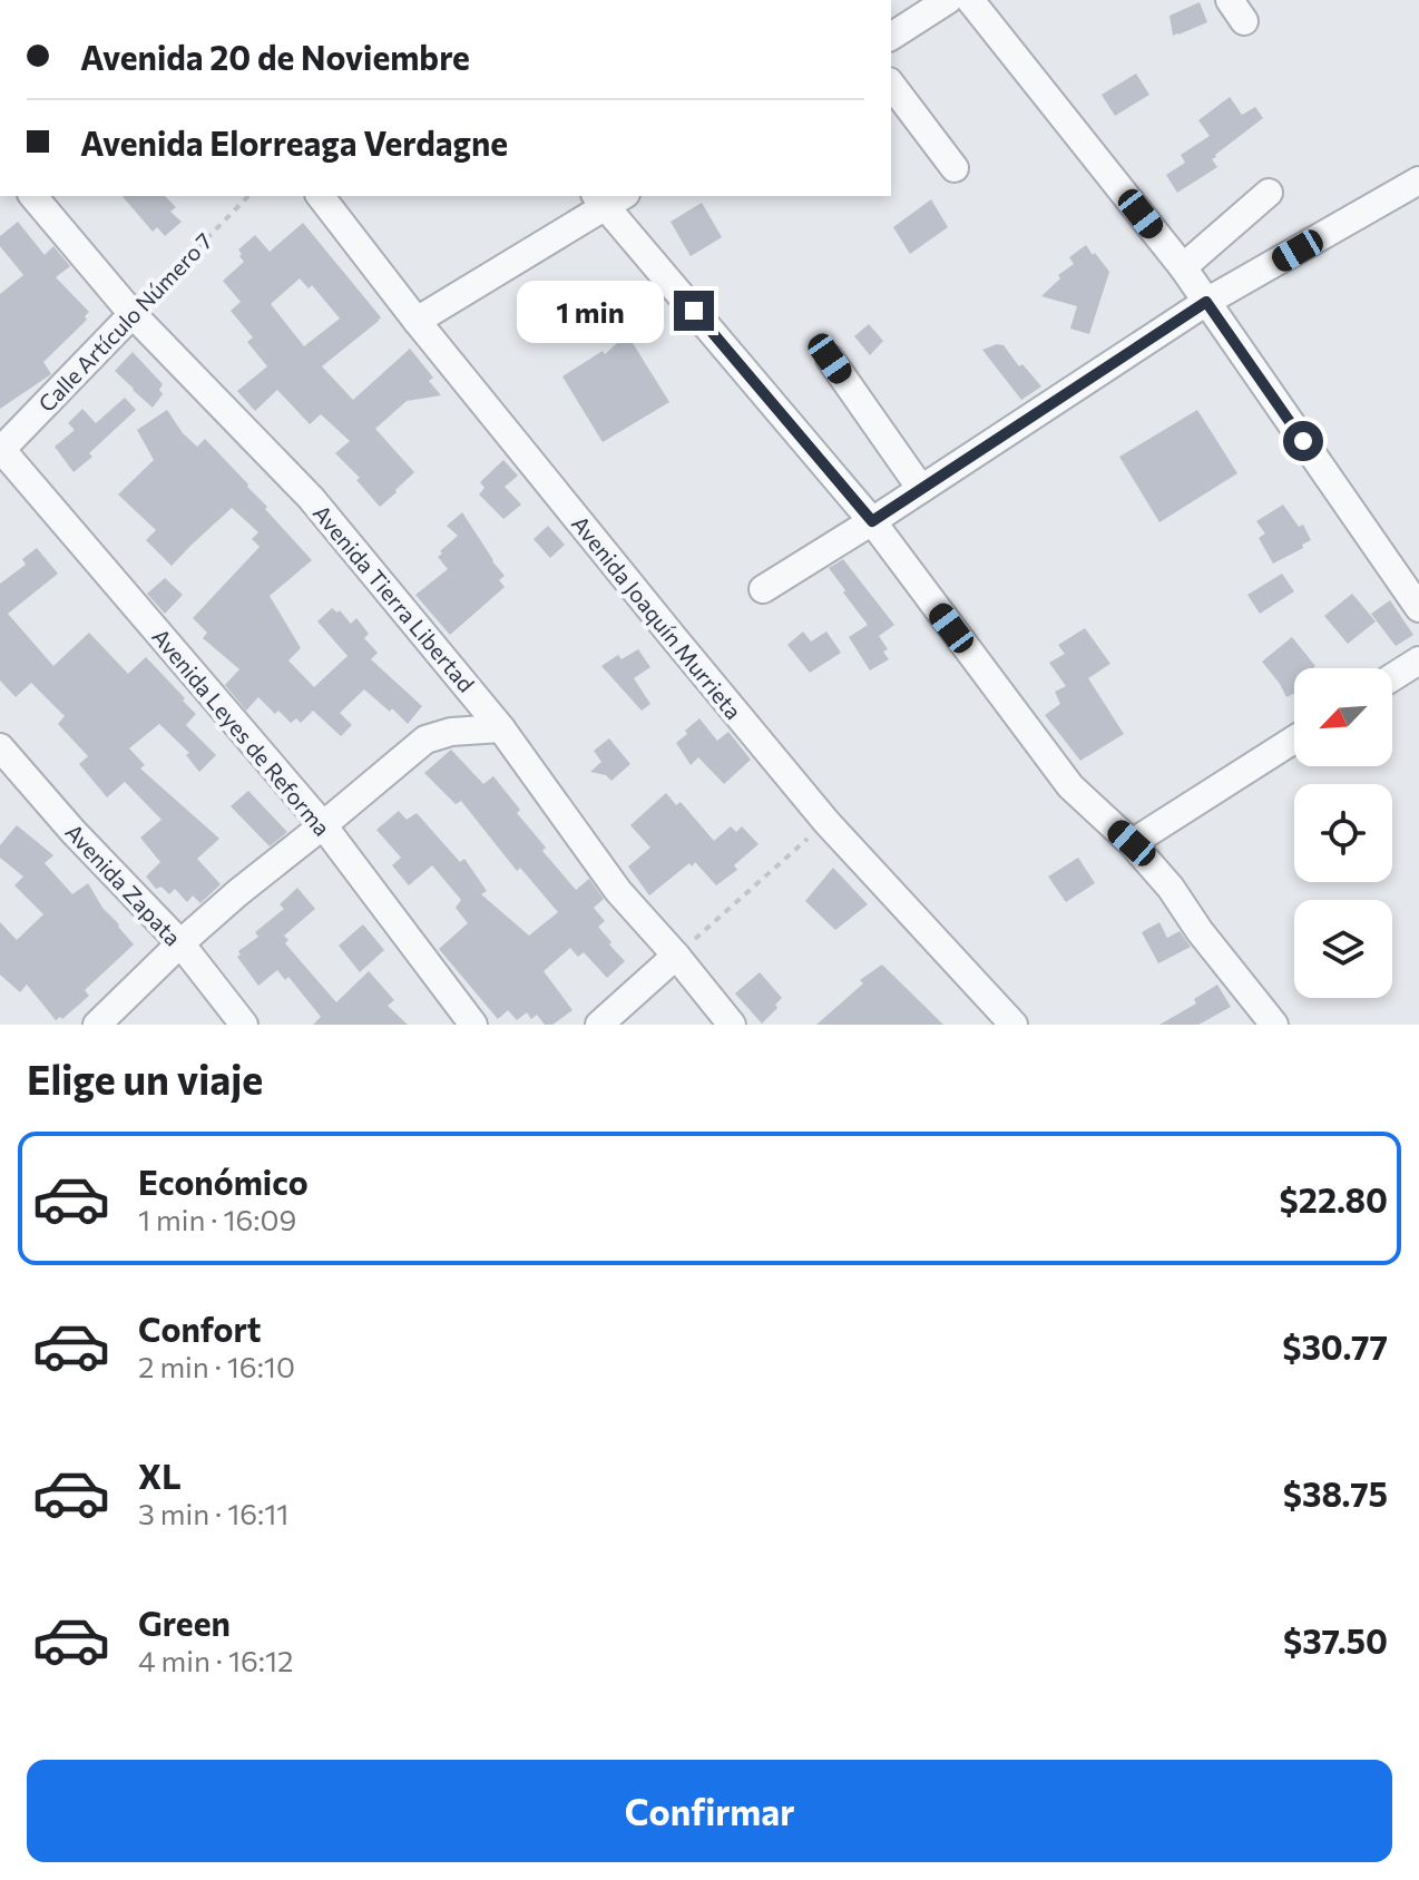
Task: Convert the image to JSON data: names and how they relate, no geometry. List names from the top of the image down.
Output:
{
  "streets": {
    "street": [
      "Calle Artículo Número 7",
      "Avenida Tierra Libertad",
      "Avenida Joaquín Murrieta",
      "Avenida Leyes de Reforma",
      "Avenida Zapata"
    ]
  },
  "crossings": [
    ["Calle Artículo Número 7", "Avenida Tierra Libertad"],
    ["Calle Artículo Número 7", "Avenida Leyes de Reforma"]
  ],
  "north": "bottom left",
  "page": {
    "banner": ["Avenida 20 de Noviembre", "Avenida Elorreaga Verdagne"],
    "bubble": "1 min",
    "heading": "Elige un viaje",
    "list": [
      {
        "name": "Económico",
        "note": "1 min · 16:09",
        "value": "$22.80"
      },
      {
        "name": "Confort",
        "note": "2 min · 16:10",
        "value": "$30.77"
      },
      {
        "name": "XL",
        "note": "3 min · 16:11",
        "value": "$38.75"
      },
      {
        "name": "Green",
        "note": "4 min · 16:12",
        "value": "$37.50"
      }
    ],
    "buttons": "Confirmar"
  }
}
